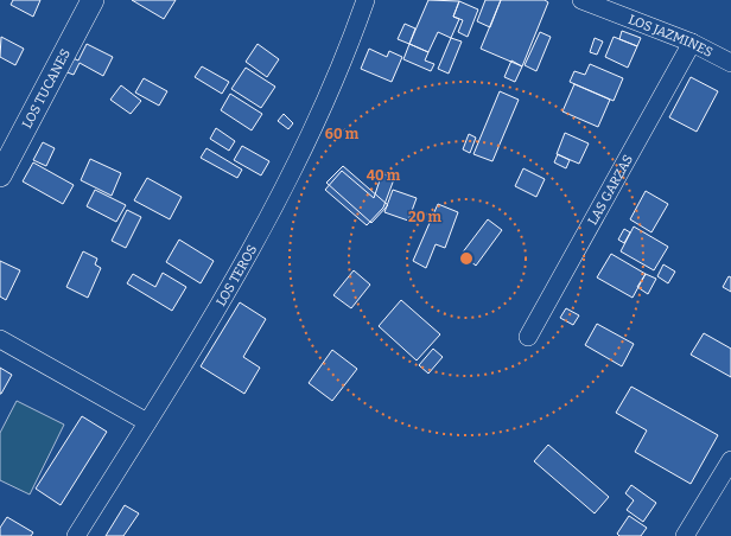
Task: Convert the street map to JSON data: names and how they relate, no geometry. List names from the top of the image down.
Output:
{
  "streets": {
    "street": [
      "LOS JAZMINES",
      "LOS TUCANES",
      "LAS GARZAS",
      "LOS TEROS"
    ]
  },
  "crossings": [
    ["LOS JAZMINES", "LAS GARZAS"]
  ],
  "rings": ["60 m", "40 m", "20 m"]
}
